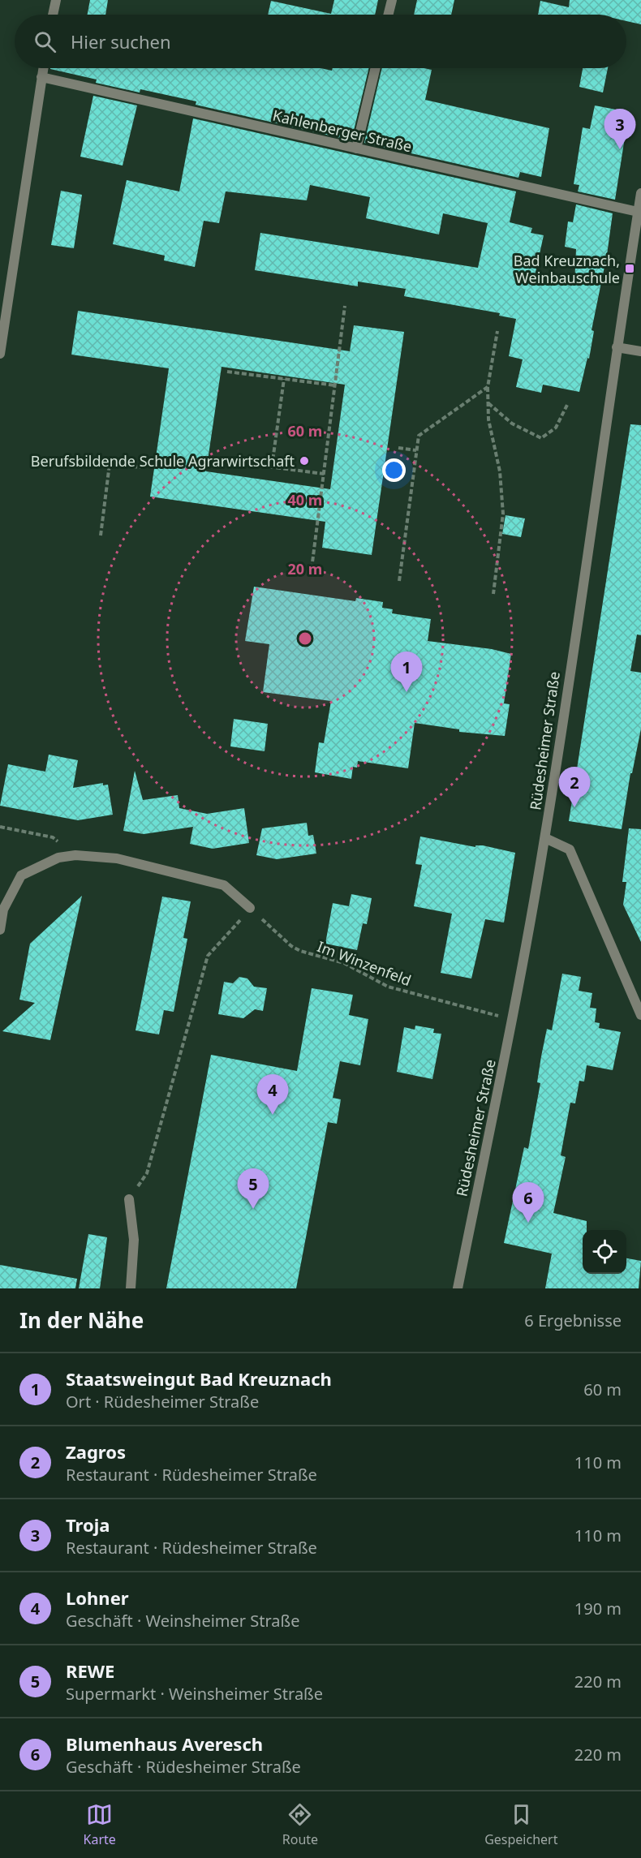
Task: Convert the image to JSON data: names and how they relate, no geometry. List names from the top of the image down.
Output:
{
  "streets": {
    "street": ["Kahlenberger Straße", "Rüdesheimer Straße"],
    "path": ["Im Winzenfeld"]
  },
  "crossings": [
    ["Kahlenberger Straße", "Rüdesheimer Straße"],
    ["Rüdesheimer Straße", "Im Winzenfeld"]
  ],
  "places": {
    "transit": ["Bad Kreuznach, Weinbauschule"],
    "other": ["Berufsbildende Schule Agrarwirtschaft"]
  },
  "page": {
    "search": "Hier suchen",
    "pins": [
      "3",
      "1",
      "2",
      "4",
      "5",
      "6"
    ],
    "heading": ["In der Nähe", "6 Ergebnisse"],
    "list": [
      {
        "mark": "1",
        "name": "Staatsweingut Bad Kreuznach",
        "note": "Ort · Rüdesheimer Straße",
        "value": "60 m"
      },
      {
        "mark": "2",
        "name": "Zagros",
        "note": "Restaurant · Rüdesheimer Straße",
        "value": "110 m"
      },
      {
        "mark": "3",
        "name": "Troja",
        "note": "Restaurant · Rüdesheimer Straße",
        "value": "110 m"
      },
      {
        "mark": "4",
        "name": "Lohner",
        "note": "Geschäft · Weinsheimer Straße",
        "value": "190 m"
      },
      {
        "mark": "5",
        "name": "REWE",
        "note": "Supermarkt · Weinsheimer Straße",
        "value": "220 m"
      },
      {
        "mark": "6",
        "name": "Blumenhaus Averesch",
        "note": "Geschäft · Rüdesheimer Straße",
        "value": "220 m"
      }
    ],
    "nav": ["Karte", "Route", "Gespeichert"]
  },
  "rings": ["60 m", "40 m", "20 m"]
}
